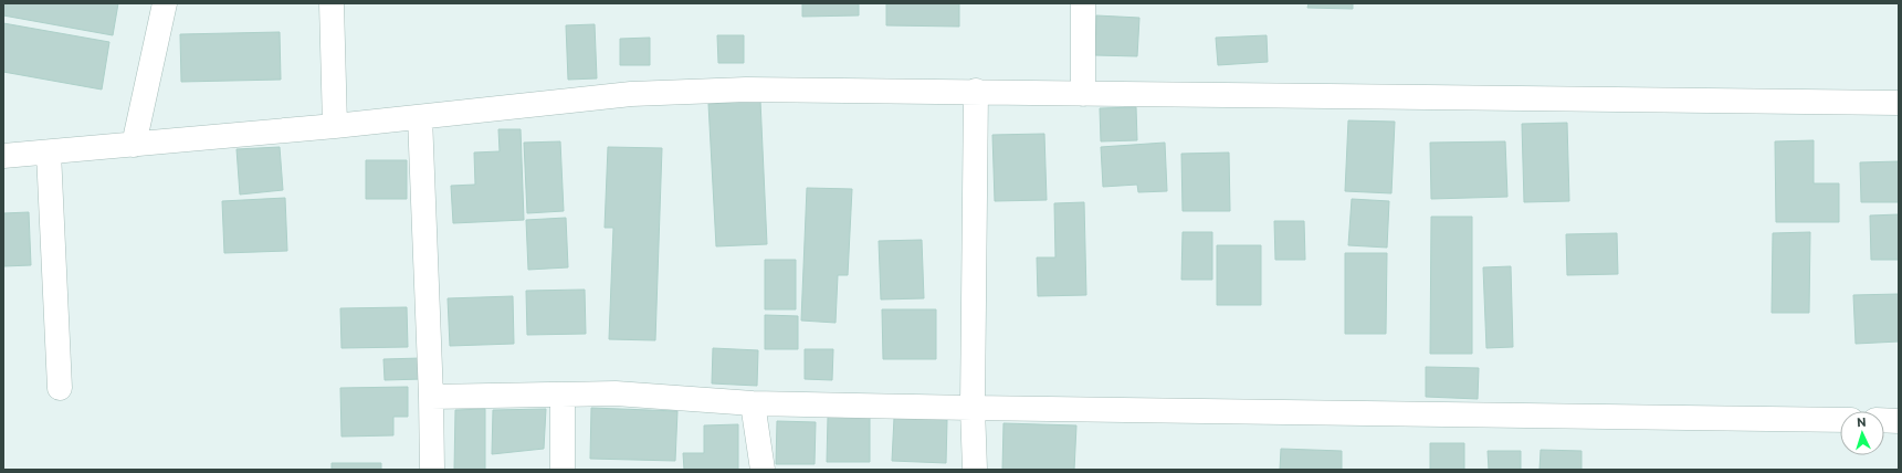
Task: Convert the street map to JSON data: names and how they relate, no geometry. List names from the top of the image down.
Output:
{
  "north": "top"
}
